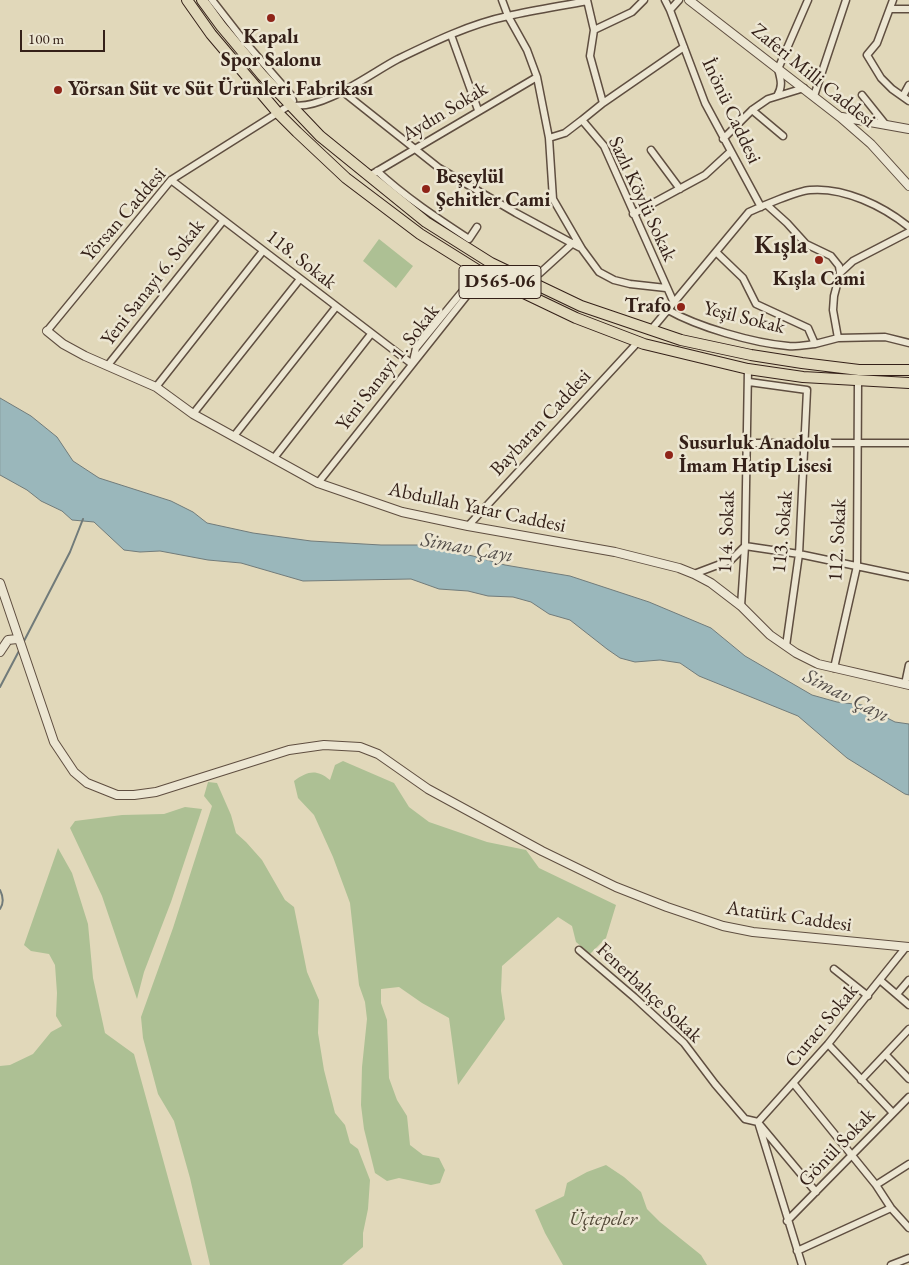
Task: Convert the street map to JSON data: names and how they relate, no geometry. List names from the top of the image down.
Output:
{
  "streets": {
    "highway": ["D565-06"],
    "street": [
      "Zaferi Milli Caddesi",
      "İnönü Caddesi",
      "Aydın Sokak",
      "Sazlı Köylü Sokak",
      "Yörsan Caddesi",
      "118. Sokak",
      "Yeni Sanayi 6. Sokak",
      "Yeşil Sokak",
      "Yeni Sanayi 1. Sokak",
      "Baybaran Caddesi",
      "Abdullah Yatar Caddesi",
      "114. Sokak",
      "113. Sokak",
      "112. Sokak",
      "Atatürk Caddesi",
      "Fenerbahçe Sokak",
      "Curacı Sokak",
      "Gönül Sokak"
    ]
  },
  "crossings": [
    ["Aydın Sokak", "D565-06"],
    ["Yörsan Caddesi", "118. Sokak"],
    ["Yörsan Caddesi", "D565-06"],
    ["Yörsan Caddesi", "Abdullah Yatar Caddesi"],
    ["118. Sokak", "Yeni Sanayi 6. Sokak"],
    ["118. Sokak", "Yeni Sanayi 1. Sokak"],
    ["D565-06", "Yeni Sanayi 1. Sokak"],
    ["D565-06", "Baybaran Caddesi"],
    ["D565-06", "114. Sokak"],
    ["D565-06", "112. Sokak"],
    ["Yeni Sanayi 6. Sokak", "Abdullah Yatar Caddesi"],
    ["Yeni Sanayi 1. Sokak", "Abdullah Yatar Caddesi"],
    ["Baybaran Caddesi", "Abdullah Yatar Caddesi"],
    ["Abdullah Yatar Caddesi", "114. Sokak"],
    ["Abdullah Yatar Caddesi", "113. Sokak"],
    ["Abdullah Yatar Caddesi", "112. Sokak"],
    ["114. Sokak", "113. Sokak"],
    ["Atatürk Caddesi", "Curacı Sokak"],
    ["Fenerbahçe Sokak", "Curacı Sokak"],
    ["Fenerbahçe Sokak", "Gönül Sokak"]
  ],
  "districts": ["Kışla"],
  "water": ["Simav Çayı"],
  "parks": ["Üçtepeler"],
  "places": [
    "Kapalı Spor Salonu",
    "Yörsan Süt ve Süt Ürünleri Fabrikası",
    "Beşeylül Şehitler Cami",
    "Kışla Cami",
    "Trafo",
    "Susurluk Anadolu İmam Hatip Lisesi"
  ],
  "scale_bar": "100 m"
}
